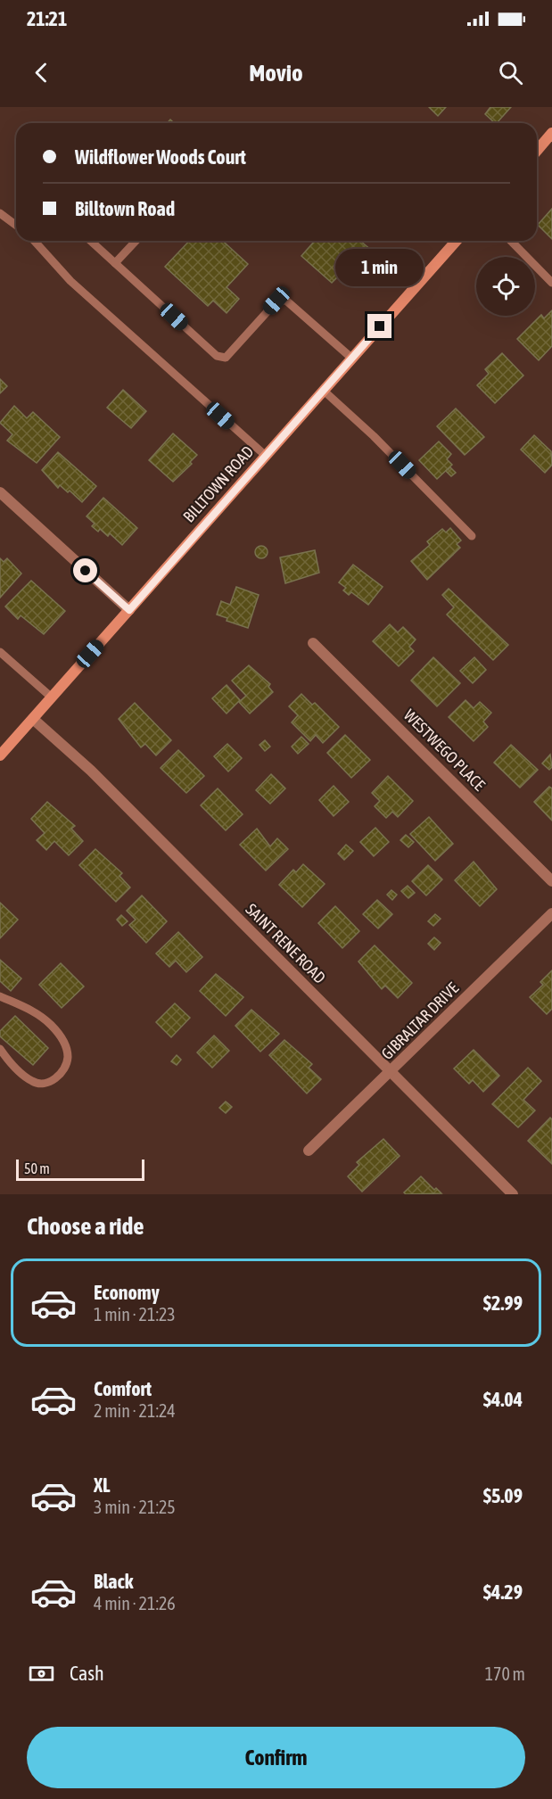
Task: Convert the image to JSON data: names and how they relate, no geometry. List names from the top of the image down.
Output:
{
  "streets": {
    "main road": ["BILLTOWN ROAD"],
    "street": ["WESTWEGO PLACE", "SAINT RENE ROAD", "GIBRALTAR DRIVE"]
  },
  "crossings": [
    ["BILLTOWN ROAD", "SAINT RENE ROAD"],
    ["SAINT RENE ROAD", "GIBRALTAR DRIVE"]
  ],
  "scale_bar": "50 m",
  "page": {
    "status": "21:21",
    "header": "Movio",
    "banner": ["Wildflower Woods Court", "Billtown Road"],
    "bubble": "1 min",
    "scale": "50 m",
    "heading": "Choose a ride",
    "list": [
      {
        "name": "Economy",
        "note": "1 min · 21:23",
        "value": "$2.99"
      },
      {
        "name": "Comfort",
        "note": "2 min · 21:24",
        "value": "$4.04"
      },
      {
        "name": "XL",
        "note": "3 min · 21:25",
        "value": "$5.09"
      },
      {
        "name": "Black",
        "note": "4 min · 21:26",
        "value": "$4.29"
      }
    ],
    "pay": ["Cash", "170 m"],
    "buttons": "Confirm"
  }
}
